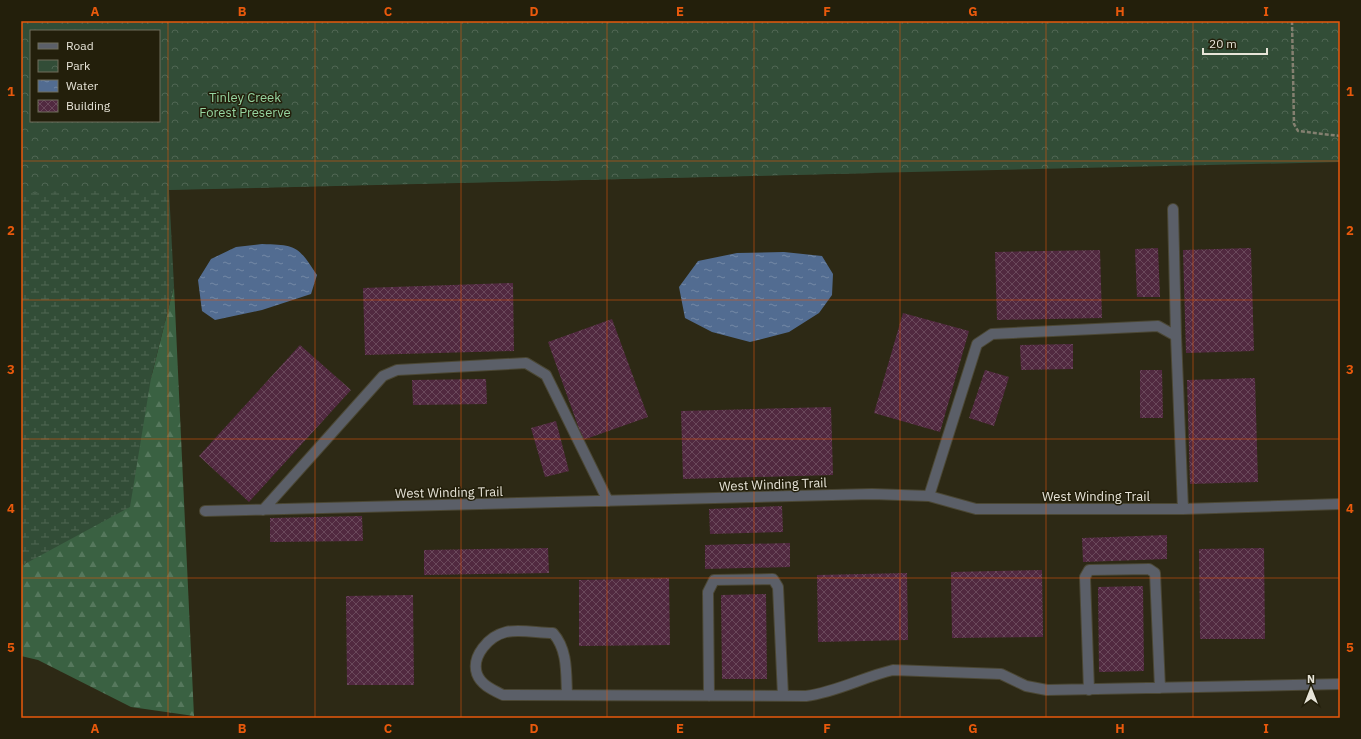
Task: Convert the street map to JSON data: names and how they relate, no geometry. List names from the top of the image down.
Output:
{
  "streets": {
    "street": ["West Winding Trail"]
  },
  "parks": ["Tinley Creek Forest Preserve"],
  "legend": [
    "Road",
    "Park",
    "Water",
    "Building"
  ],
  "scale_bar": "20 m",
  "north": "top",
  "grid": {
    "columns": [
      "A",
      "B",
      "C",
      "D",
      "E",
      "F",
      "G",
      "H",
      "I"
    ],
    "rows": [
      "1",
      "2",
      "3",
      "4",
      "5"
    ]
  }
}
